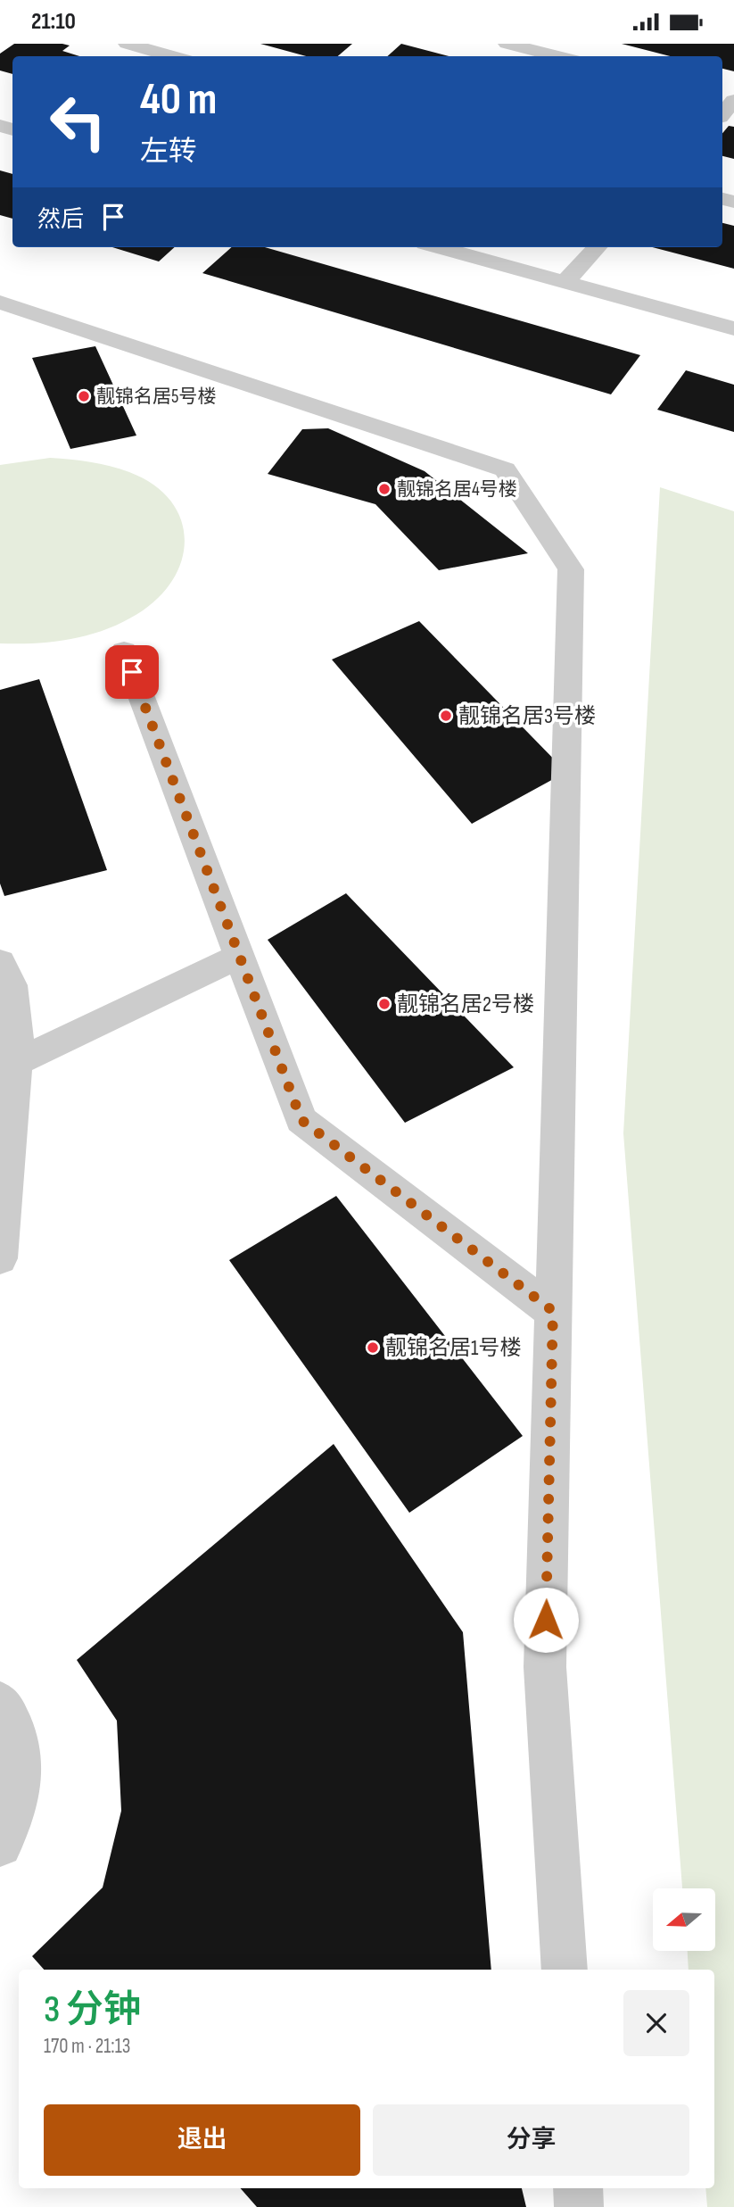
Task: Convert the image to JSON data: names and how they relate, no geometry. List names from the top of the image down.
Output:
{
  "places": [
    "靓锦名居5号楼",
    "靓锦名居4号楼",
    "靓锦名居3号楼",
    "靓锦名居2号楼",
    "靓锦名居1号楼"
  ],
  "north": "left",
  "page": {
    "status": "21:10",
    "turn": ["40 m", "左转"],
    "then": "然后",
    "heading": ["3 分钟", "170 m · 21:13"],
    "buttons": ["退出", "分享"]
  }
}
